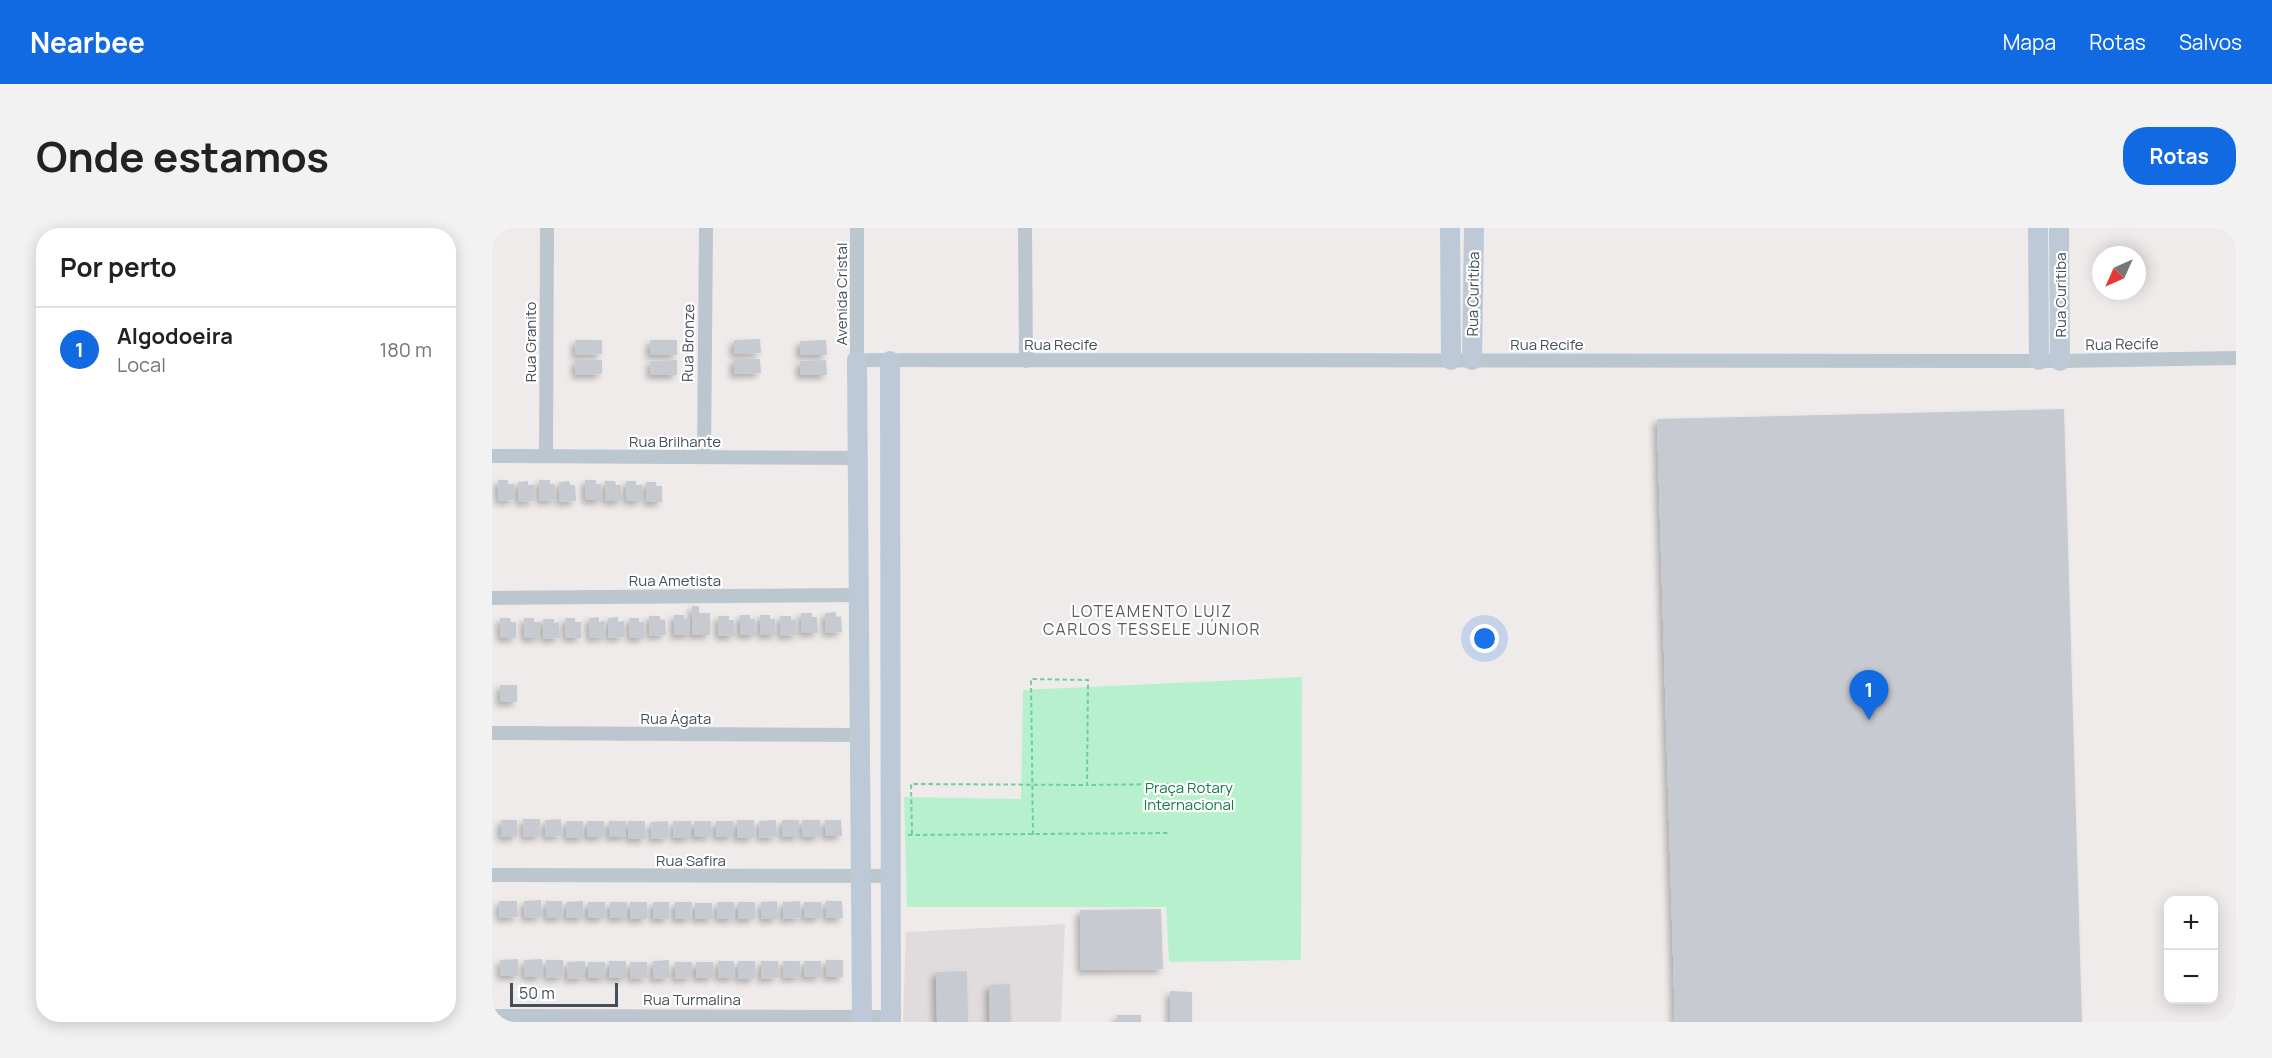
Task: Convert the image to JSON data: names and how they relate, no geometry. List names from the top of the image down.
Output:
{
  "streets": {
    "street": [
      "Avenida Cristal",
      "Rua Curitiba",
      "Rua Granito",
      "Rua Bronze",
      "Rua Recife",
      "Rua Brilhante",
      "Rua Ametista",
      "Rua Ágata",
      "Rua Safira",
      "Rua Turmalina"
    ]
  },
  "crossings": [
    ["Avenida Cristal", "Rua Recife"],
    ["Rua Curitiba", "Rua Recife"],
    ["Rua Granito", "Rua Brilhante"],
    ["Rua Bronze", "Rua Brilhante"]
  ],
  "districts": ["LOTEAMENTO LUIZ CARLOS TESSELE JÚNIOR"],
  "parks": ["Praça Rotary Internacional"],
  "scale_bar": "50 m",
  "north": "bottom left",
  "page": {
    "header": "Nearbee",
    "nav": ["Mapa", "Rotas", "Salvos"],
    "title": "Onde estamos",
    "buttons": "Rotas",
    "heading": "Por perto",
    "list": [
      {
        "mark": "1",
        "name": "Algodoeira",
        "note": "Local",
        "value": "180 m"
      }
    ],
    "pins": "1",
    "map_buttons": ["+", "−"],
    "scale": "50 m"
  }
}
